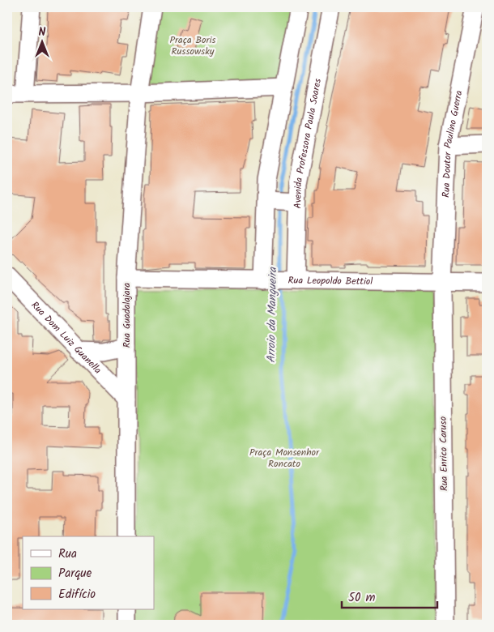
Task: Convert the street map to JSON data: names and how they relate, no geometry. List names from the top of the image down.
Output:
{
  "streets": {
    "street": [
      "Avenida Professora Paula Soares",
      "Rua Doutor Paulino Guerra",
      "Rua Leopoldo Bettiol",
      "Rua Guadalajara",
      "Rua Dom Luiz Guanella",
      "Rua Enrico Caruso"
    ]
  },
  "crossings": [
    ["Avenida Professora Paula Soares", "Rua Leopoldo Bettiol"],
    ["Rua Doutor Paulino Guerra", "Rua Leopoldo Bettiol"],
    ["Rua Doutor Paulino Guerra", "Rua Enrico Caruso"],
    ["Rua Leopoldo Bettiol", "Rua Guadalajara"],
    ["Rua Leopoldo Bettiol", "Rua Enrico Caruso"],
    ["Rua Guadalajara", "Rua Dom Luiz Guanella"]
  ],
  "water": ["Arroio da Mangueira"],
  "parks": ["Praça Boris Russowsky", "Praça Monsenhor Roncato"],
  "legend": ["Rua", "Parque", "Edifício"],
  "scale_bar": "50 m",
  "north": "top"
}
